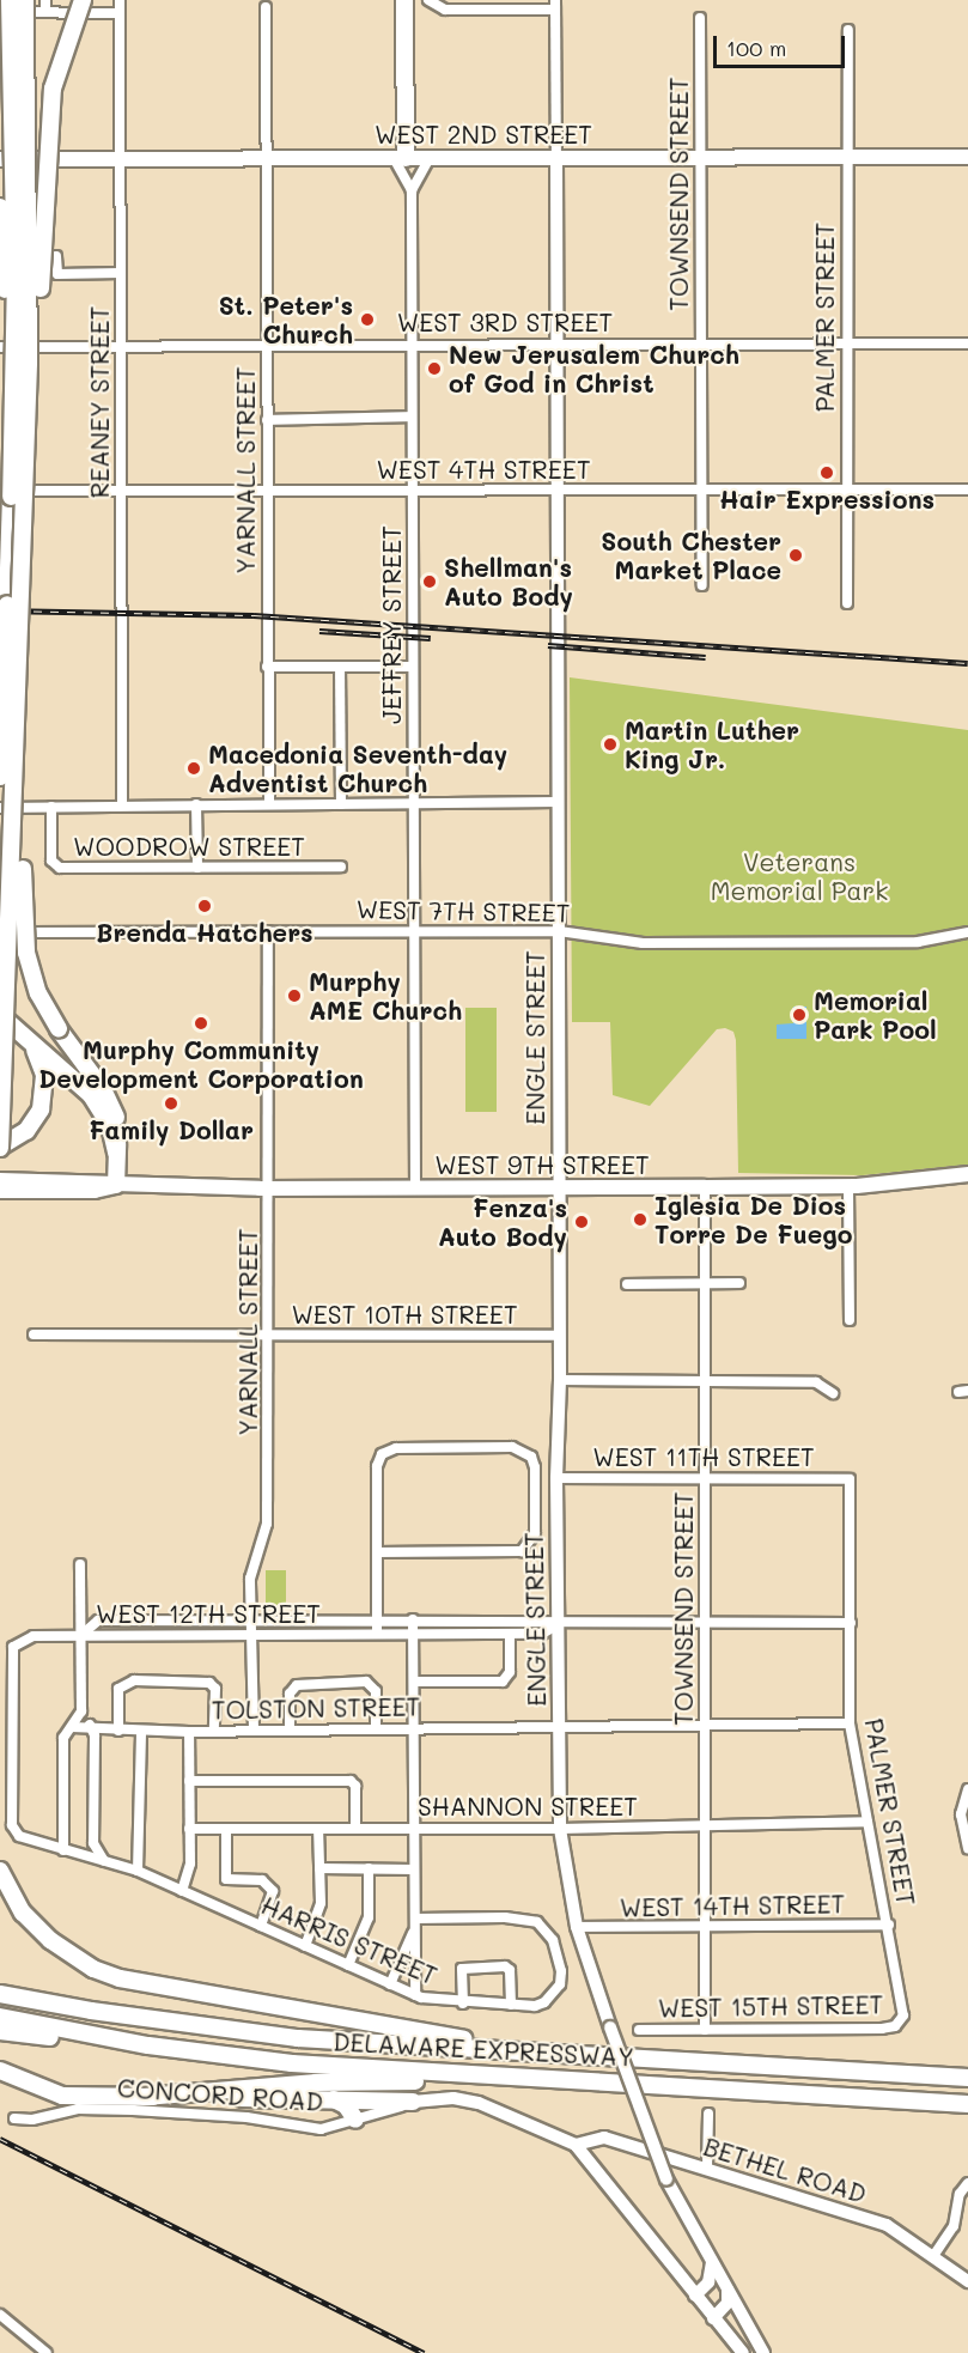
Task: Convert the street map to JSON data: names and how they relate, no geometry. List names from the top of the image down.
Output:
{
  "streets": {
    "highway": ["DELAWARE EXPRESSWAY"],
    "main road": ["WEST 2ND STREET", "WEST 9TH STREET"],
    "street": [
      "TOWNSEND STREET",
      "PALMER STREET",
      "WEST 3RD STREET",
      "REANEY STREET",
      "WEST 4TH STREET",
      "YARNALL STREET",
      "JEFFREY STREET",
      "WOODROW STREET",
      "WEST 7TH STREET",
      "ENGLE STREET",
      "WEST 10TH STREET",
      "WEST 11TH STREET",
      "WEST 12TH STREET",
      "TOLSTON STREET",
      "SHANNON STREET",
      "WEST 14TH STREET",
      "HARRIS STREET",
      "WEST 15TH STREET",
      "CONCORD ROAD",
      "BETHEL ROAD"
    ]
  },
  "crossings": [
    ["WEST 2ND STREET", "TOWNSEND STREET"],
    ["WEST 2ND STREET", "PALMER STREET"],
    ["WEST 2ND STREET", "REANEY STREET"],
    ["WEST 2ND STREET", "YARNALL STREET"],
    ["WEST 2ND STREET", "ENGLE STREET"],
    ["TOWNSEND STREET", "WEST 3RD STREET"],
    ["TOWNSEND STREET", "WEST 4TH STREET"],
    ["TOWNSEND STREET", "WEST 9TH STREET"],
    ["TOWNSEND STREET", "WEST 11TH STREET"],
    ["TOWNSEND STREET", "WEST 12TH STREET"],
    ["TOWNSEND STREET", "TOLSTON STREET"],
    ["TOWNSEND STREET", "SHANNON STREET"],
    ["TOWNSEND STREET", "WEST 14TH STREET"],
    ["TOWNSEND STREET", "WEST 15TH STREET"],
    ["PALMER STREET", "WEST 3RD STREET"],
    ["PALMER STREET", "WEST 4TH STREET"],
    ["PALMER STREET", "WEST 11TH STREET"],
    ["PALMER STREET", "WEST 12TH STREET"],
    ["PALMER STREET", "TOLSTON STREET"],
    ["PALMER STREET", "SHANNON STREET"],
    ["PALMER STREET", "WEST 14TH STREET"],
    ["PALMER STREET", "WEST 15TH STREET"],
    ["WEST 3RD STREET", "REANEY STREET"],
    ["WEST 3RD STREET", "YARNALL STREET"],
    ["WEST 3RD STREET", "JEFFREY STREET"],
    ["WEST 3RD STREET", "ENGLE STREET"],
    ["REANEY STREET", "WEST 4TH STREET"],
    ["WEST 4TH STREET", "YARNALL STREET"],
    ["WEST 4TH STREET", "JEFFREY STREET"],
    ["WEST 4TH STREET", "ENGLE STREET"],
    ["YARNALL STREET", "WEST 7TH STREET"],
    ["YARNALL STREET", "WEST 9TH STREET"],
    ["YARNALL STREET", "WEST 10TH STREET"],
    ["YARNALL STREET", "WEST 12TH STREET"],
    ["YARNALL STREET", "TOLSTON STREET"],
    ["JEFFREY STREET", "WEST 7TH STREET"],
    ["JEFFREY STREET", "WEST 9TH STREET"],
    ["WEST 7TH STREET", "ENGLE STREET"],
    ["ENGLE STREET", "WEST 9TH STREET"],
    ["ENGLE STREET", "WEST 10TH STREET"],
    ["ENGLE STREET", "WEST 11TH STREET"],
    ["ENGLE STREET", "WEST 12TH STREET"],
    ["ENGLE STREET", "TOLSTON STREET"],
    ["ENGLE STREET", "SHANNON STREET"],
    ["ENGLE STREET", "WEST 14TH STREET"],
    ["WEST 12TH STREET", "HARRIS STREET"],
    ["CONCORD ROAD", "BETHEL ROAD"]
  ],
  "parks": ["Veterans Memorial Park"],
  "places": [
    "St. Peter's Church",
    "New Jerusalem Church of God in Christ",
    "Hair Expressions",
    "South Chester Market Place",
    "Shellman's Auto Body",
    "Martin Luther King Jr.",
    "Macedonia Seventh-day Adventist Church",
    "Brenda Hatchers",
    "Murphy AME Church",
    "Memorial Park Pool",
    "Murphy Community Development Corporation",
    "Family Dollar",
    "Iglesia De Dios Torre De Fuego",
    "Fenza's Auto Body"
  ],
  "scale_bar": "100 m"
}
